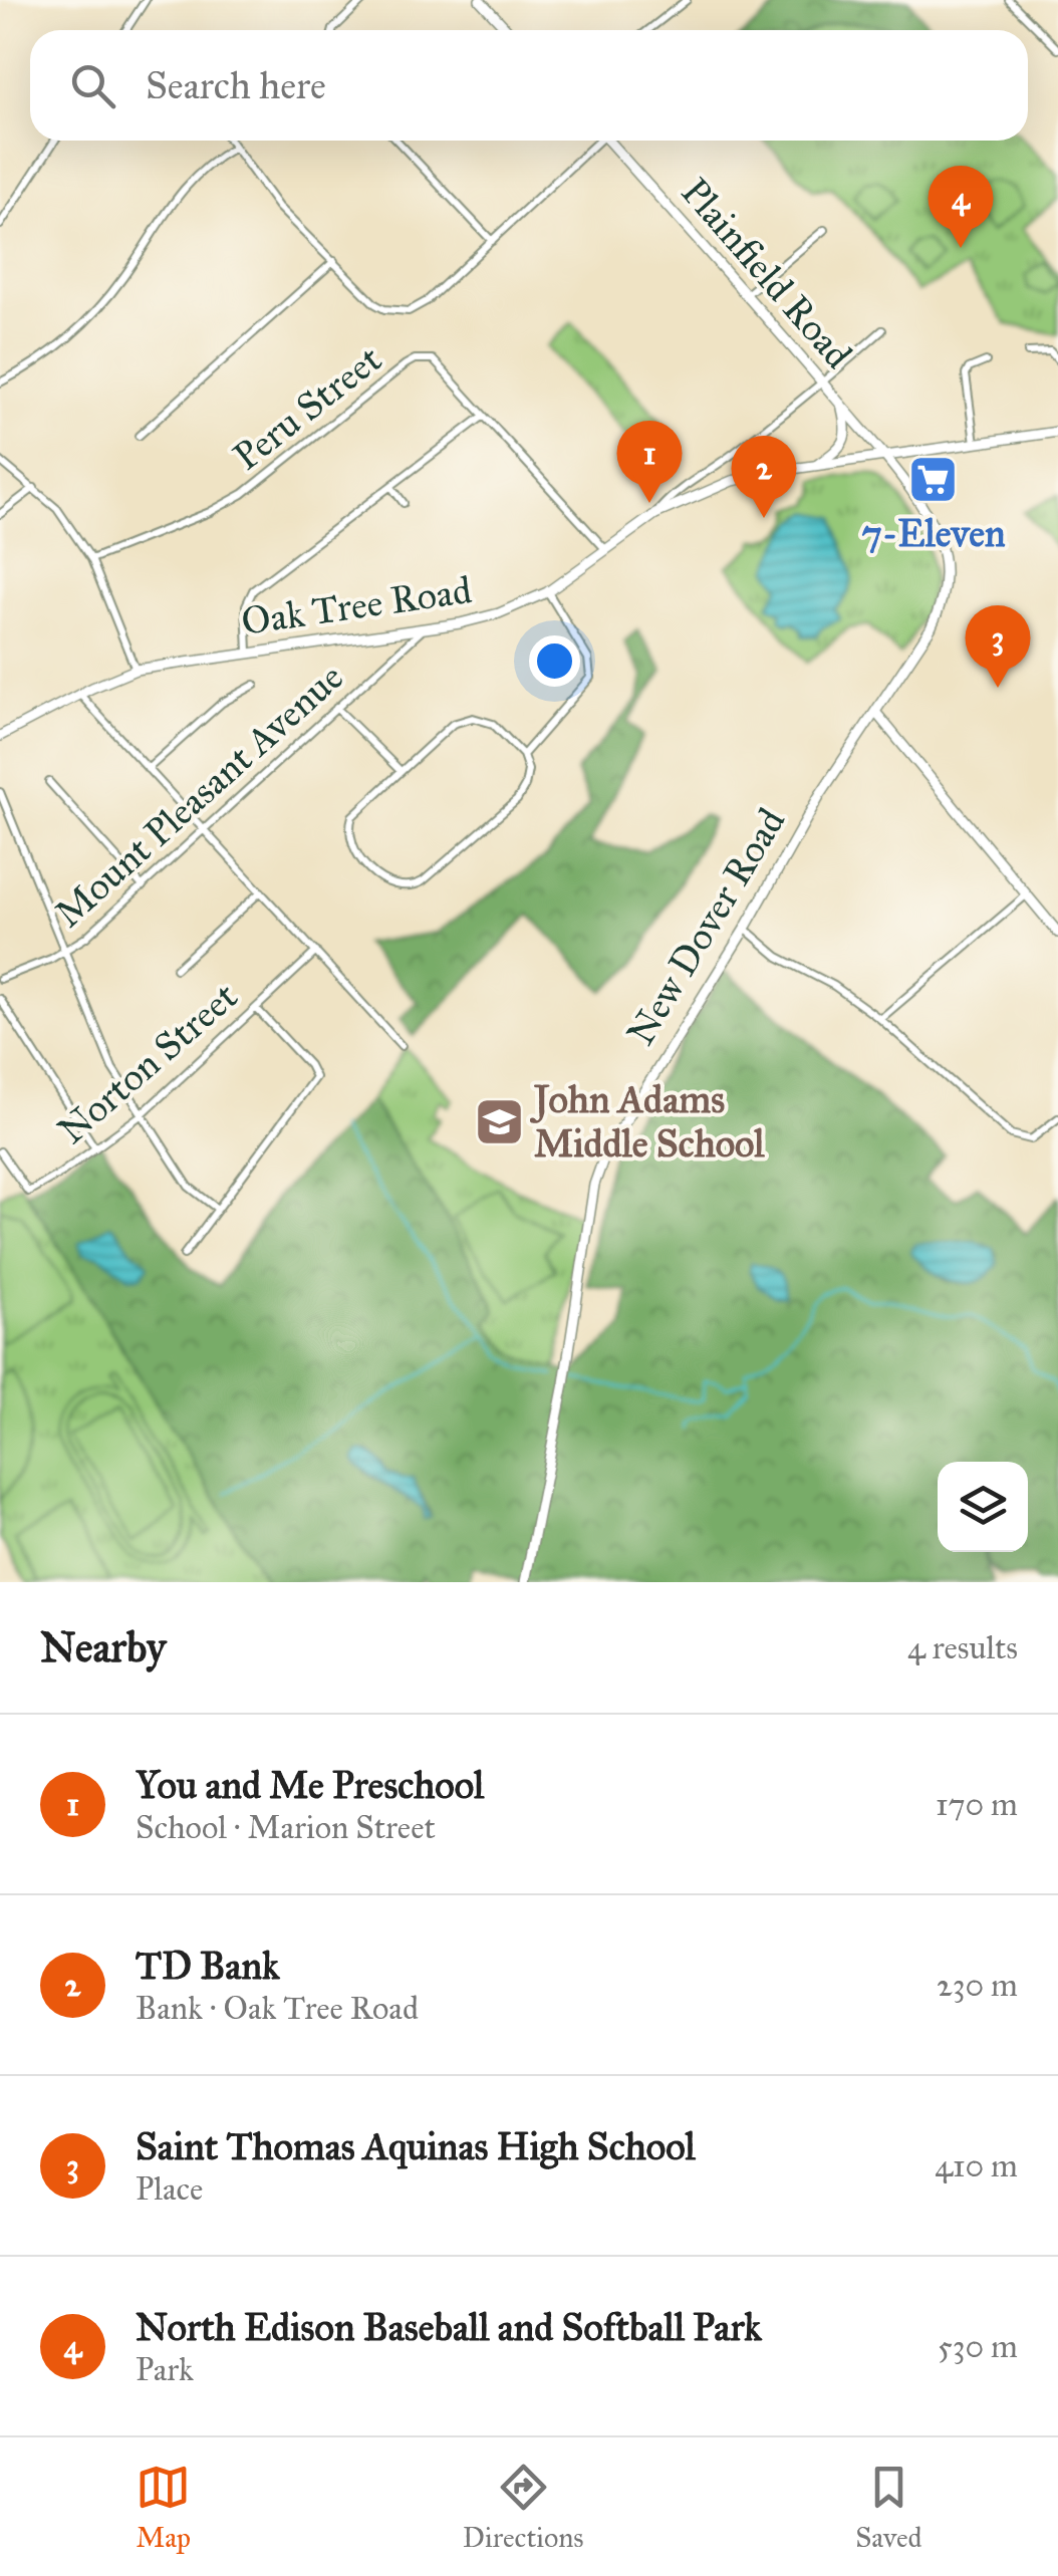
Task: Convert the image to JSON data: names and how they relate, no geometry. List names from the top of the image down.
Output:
{
  "streets": {
    "street": [
      "Plainfield Road",
      "Peru Street",
      "Oak Tree Road",
      "Mount Pleasant Avenue",
      "New Dover Road",
      "Norton Street"
    ]
  },
  "crossings": [
    ["Plainfield Road", "Oak Tree Road"],
    ["Plainfield Road", "New Dover Road"],
    ["Peru Street", "Oak Tree Road"],
    ["Oak Tree Road", "Mount Pleasant Avenue"],
    ["Oak Tree Road", "New Dover Road"]
  ],
  "places": {
    "supermarket": ["7-Eleven"],
    "school or university": ["John Adams Middle School"]
  },
  "page": {
    "search": "Search here",
    "pins": [
      "4",
      "1",
      "2",
      "3"
    ],
    "heading": ["Nearby", "4 results"],
    "list": [
      {
        "mark": "1",
        "name": "You and Me Preschool",
        "note": "School · Marion Street",
        "value": "170 m"
      },
      {
        "mark": "2",
        "name": "TD Bank",
        "note": "Bank · Oak Tree Road",
        "value": "230 m"
      },
      {
        "mark": "3",
        "name": "Saint Thomas Aquinas High School",
        "note": "Place",
        "value": "410 m"
      },
      {
        "mark": "4",
        "name": "North Edison Baseball and Softball Park",
        "note": "Park",
        "value": "530 m"
      }
    ],
    "nav": ["Map", "Directions", "Saved"]
  }
}
